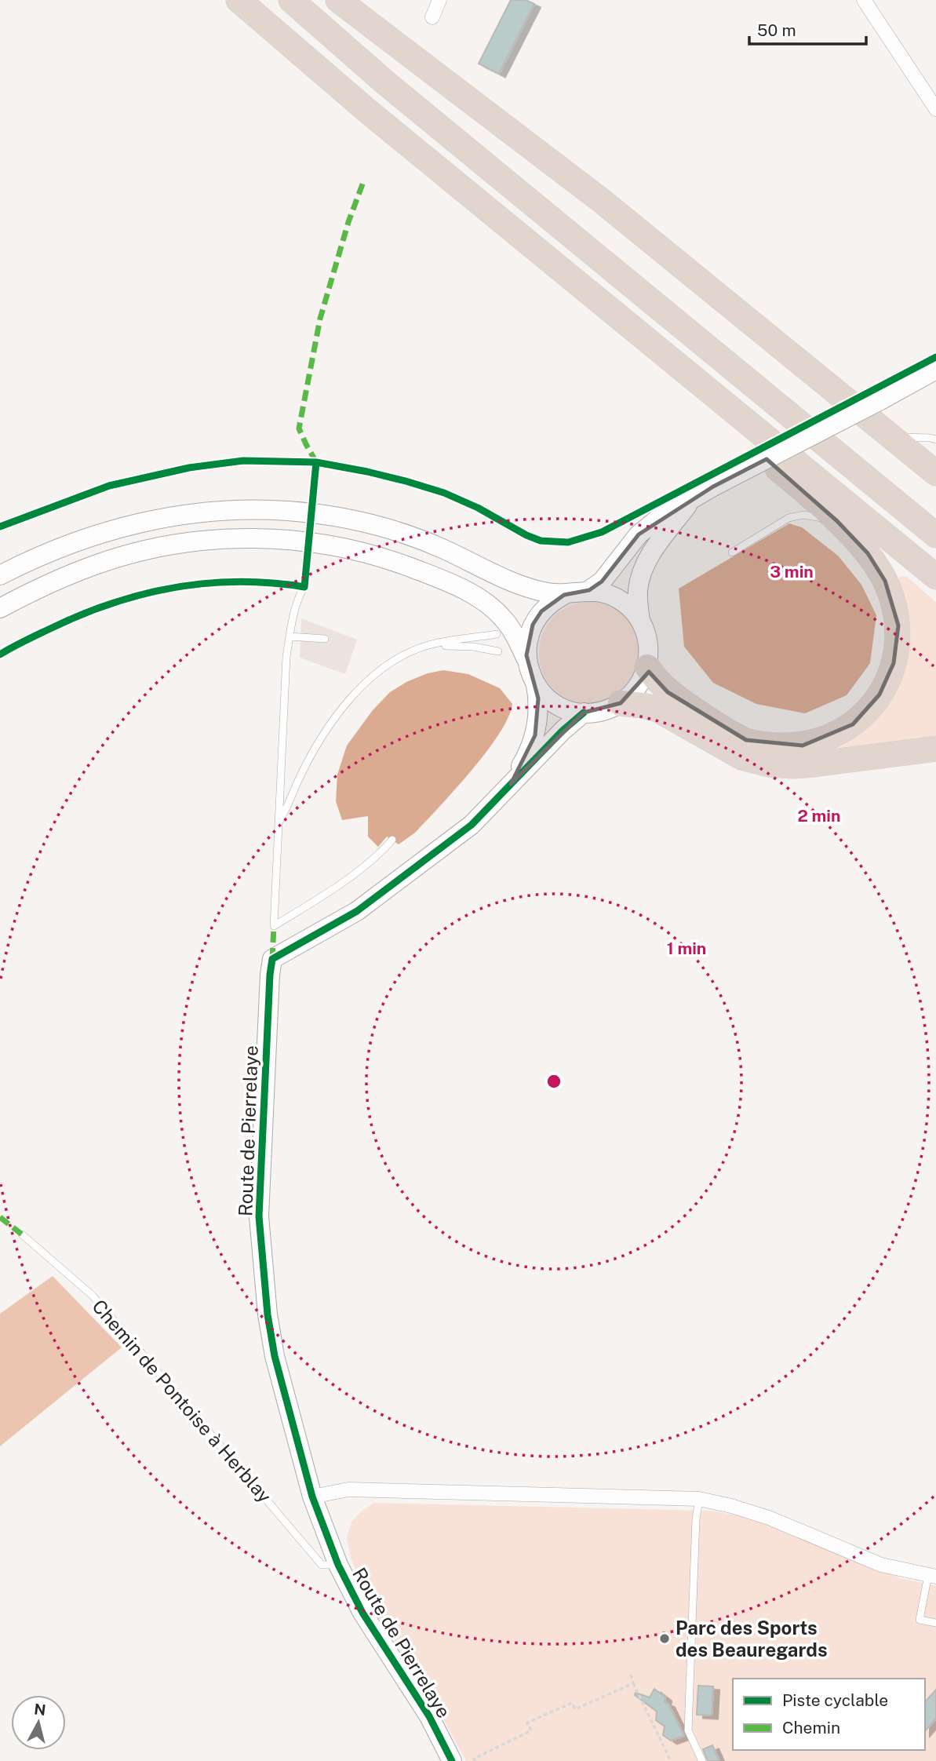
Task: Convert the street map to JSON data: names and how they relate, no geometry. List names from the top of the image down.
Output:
{
  "streets": {
    "main road": ["Route de Pierrelaye"],
    "lane": ["Chemin de Pontoise à Herblay"]
  },
  "crossings": [
    ["Route de Pierrelaye", "Chemin de Pontoise à Herblay"]
  ],
  "places": ["Parc des Sports des Beauregards"],
  "legend": ["Piste cyclable", "Chemin"],
  "scale_bar": "50 m",
  "north": "top",
  "rings": ["3 min", "2 min", "1 min"]
}
